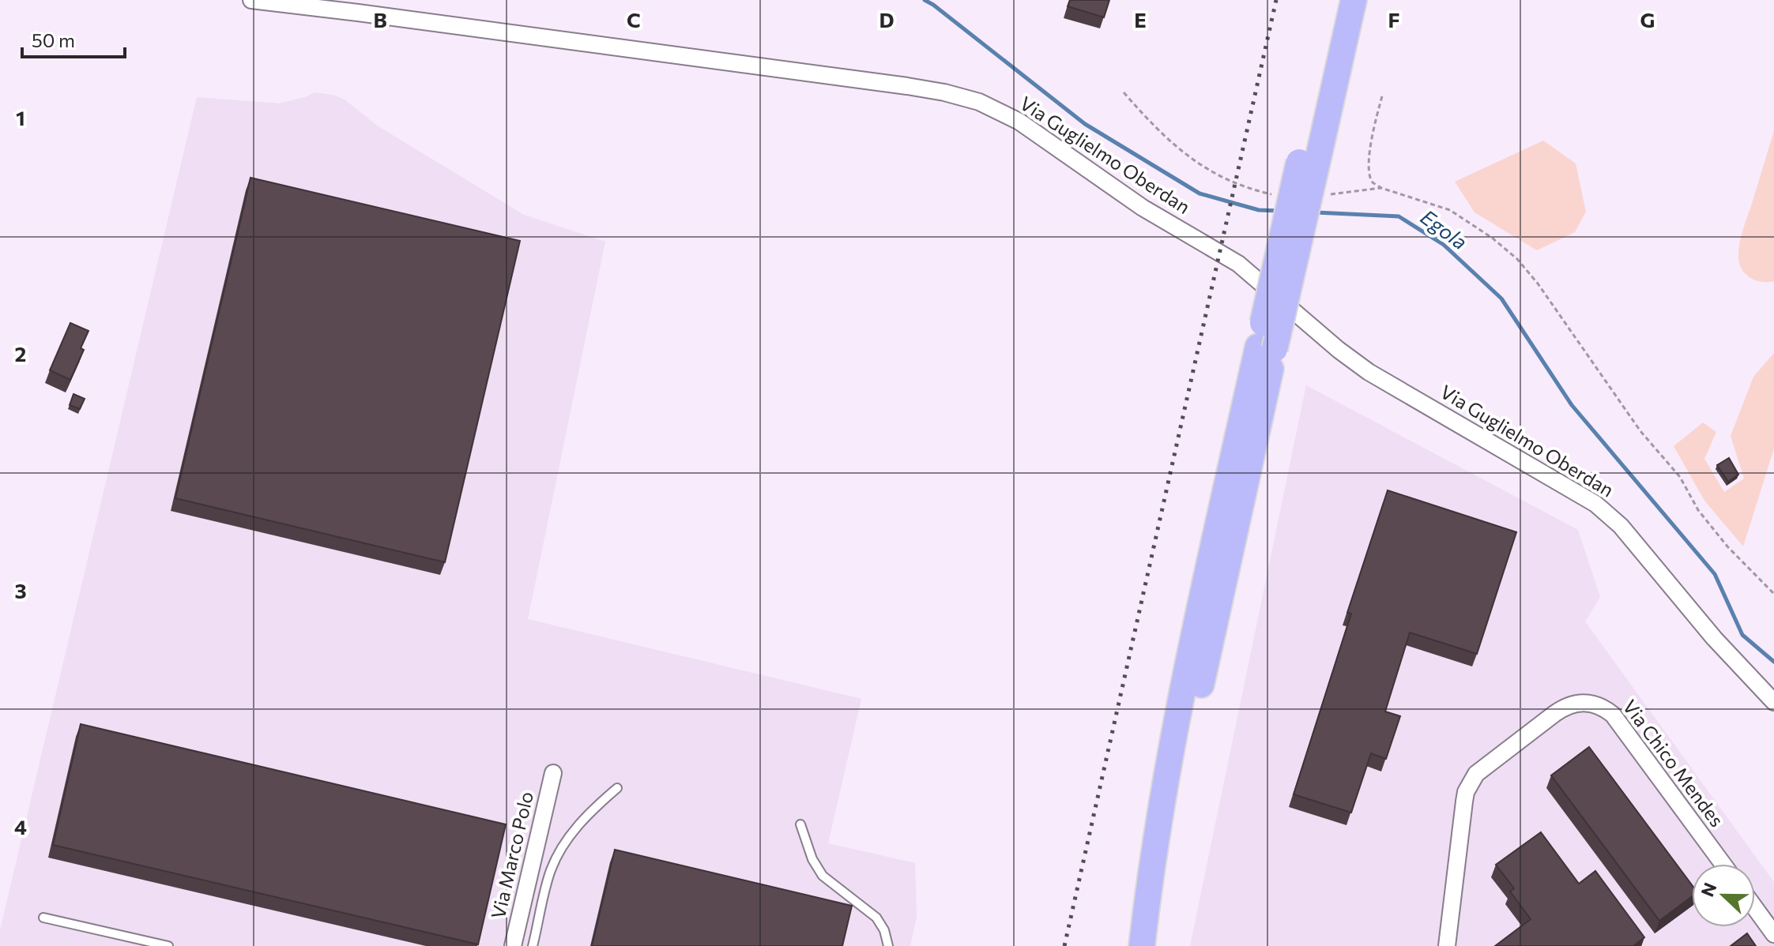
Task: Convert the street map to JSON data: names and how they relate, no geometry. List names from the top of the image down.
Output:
{
  "streets": {
    "street": ["Via Guglielmo Oberdan", "Via Chico Mendes", "Via Marco Polo"]
  },
  "water": ["Egola"],
  "scale_bar": "50 m",
  "north": "left",
  "grid": {
    "columns": [
      "B",
      "C",
      "D",
      "E",
      "F",
      "G"
    ],
    "rows": [
      "1",
      "2",
      "3",
      "4"
    ]
  }
}
